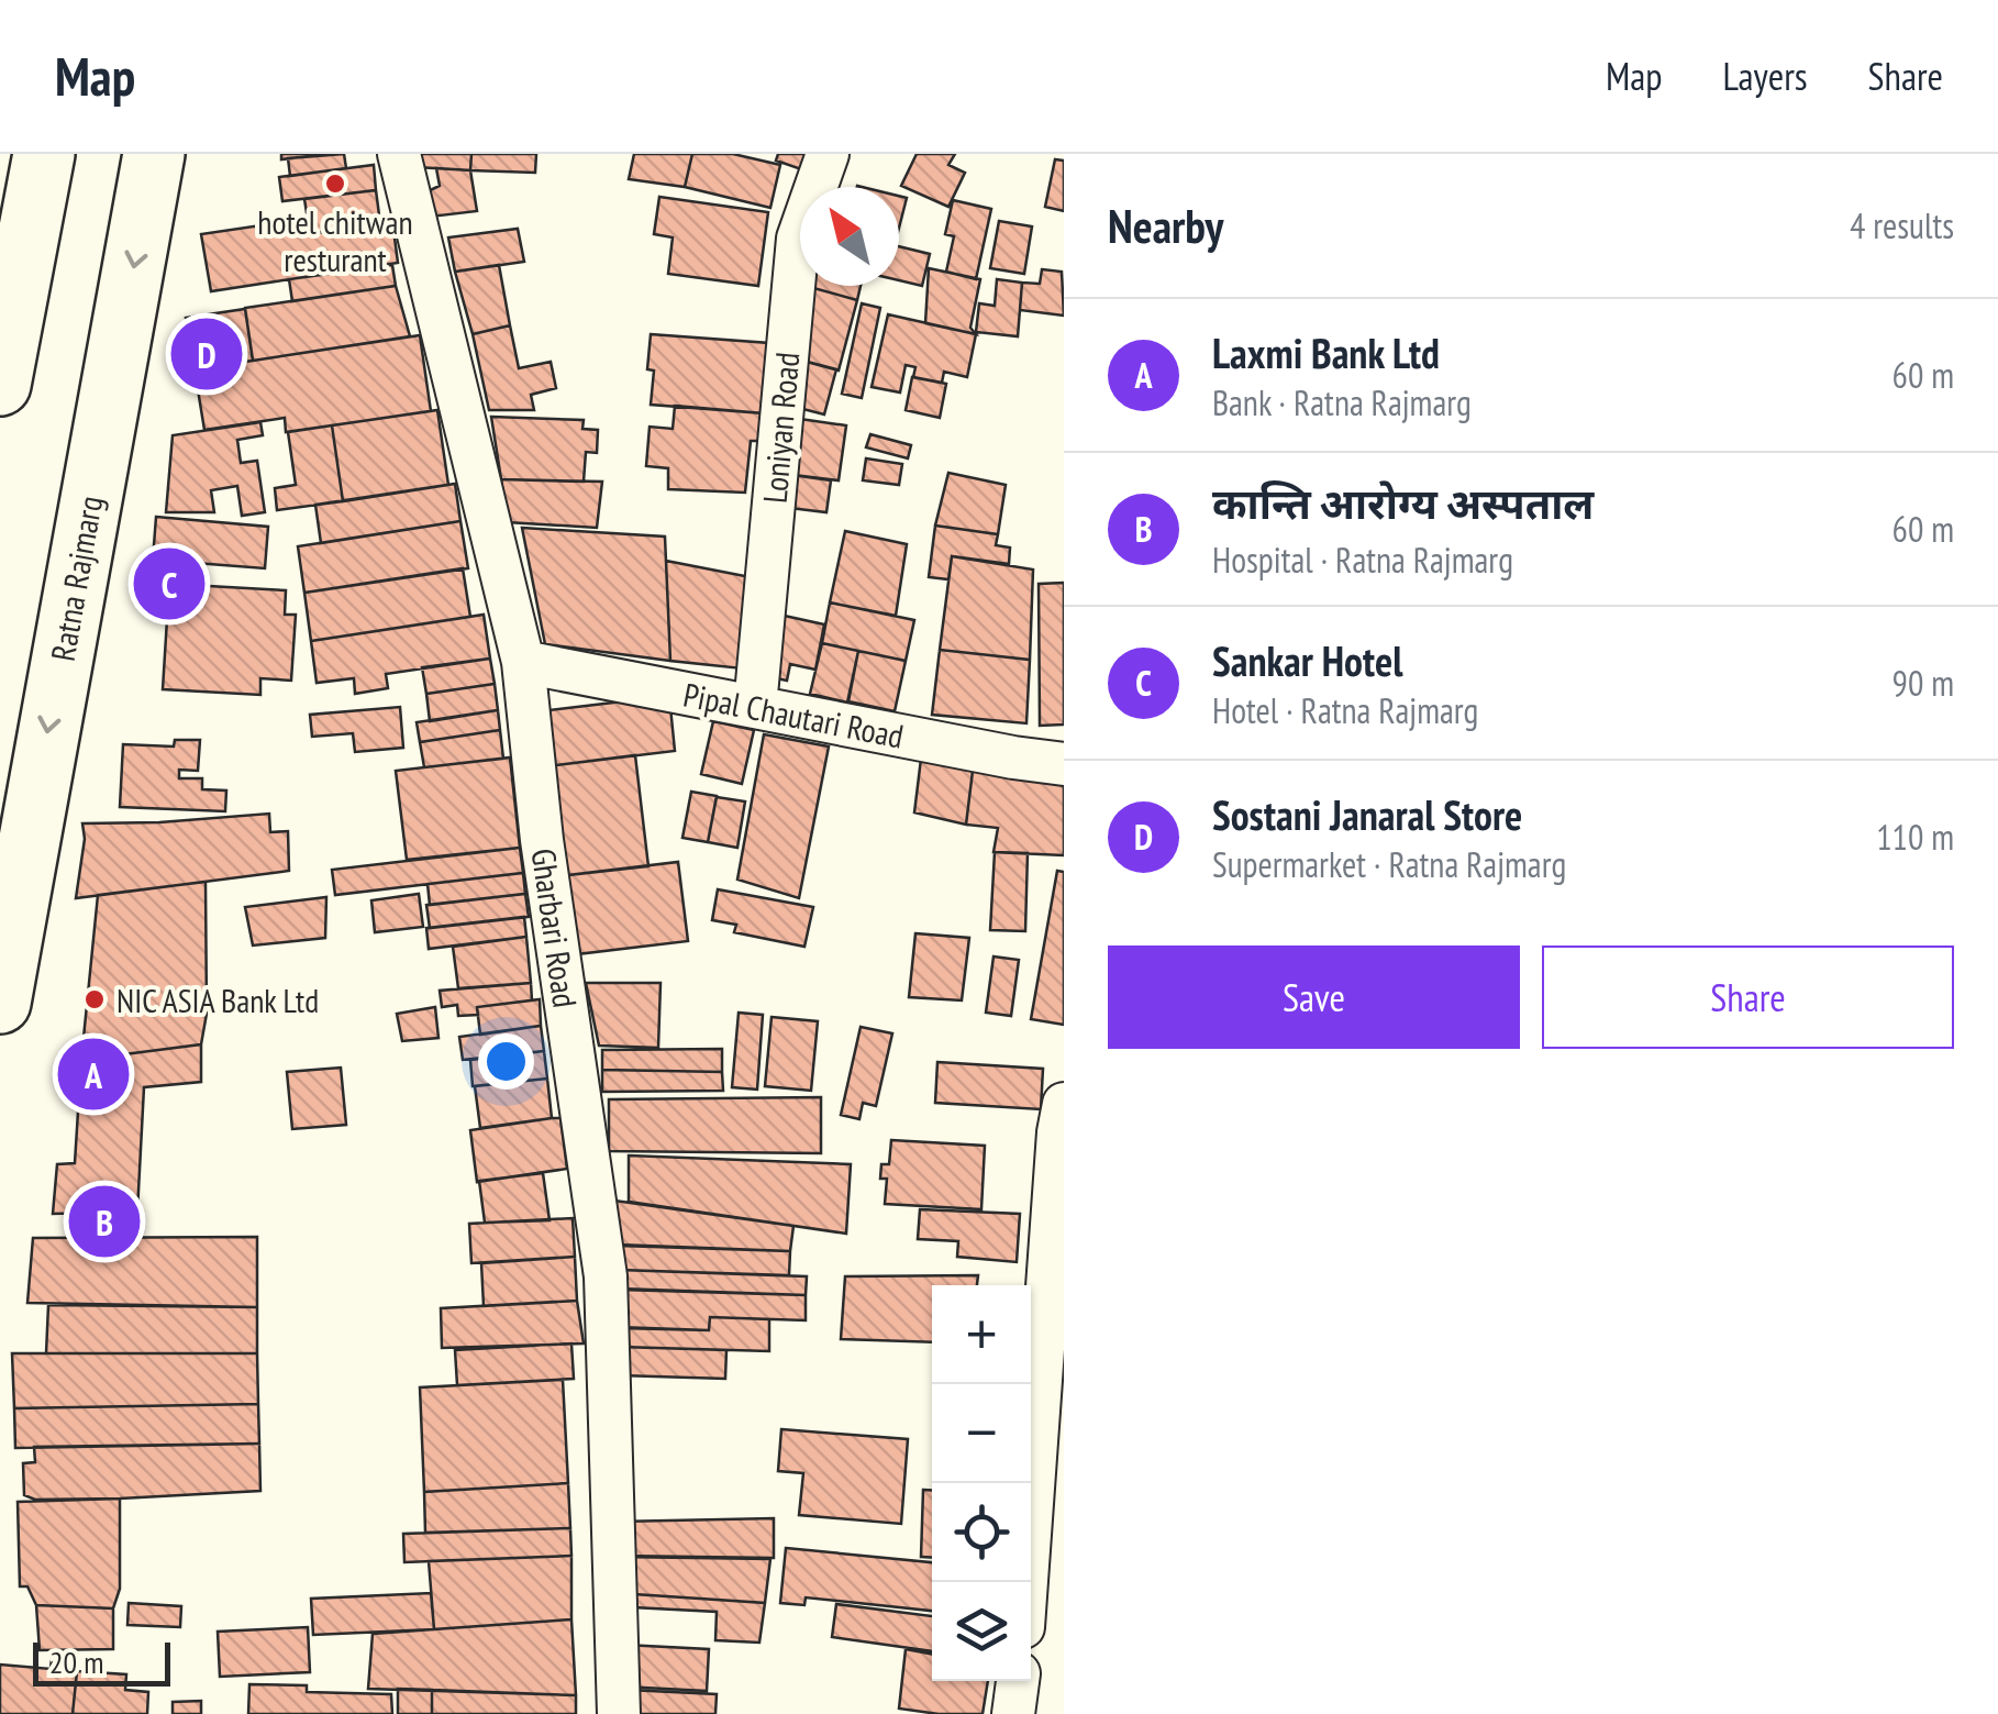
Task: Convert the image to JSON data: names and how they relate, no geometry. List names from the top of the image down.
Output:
{
  "streets": {
    "highway": ["Ratna Rajmarg"],
    "street": ["Loniyan Road", "Pipal Chautari Road", "Gharbari Road"]
  },
  "crossings": [
    ["Loniyan Road", "Pipal Chautari Road"],
    ["Pipal Chautari Road", "Gharbari Road"]
  ],
  "one_way": ["Ratna Rajmarg"],
  "places": ["hotel chitwan resturant", "NIC ASIA Bank Ltd"],
  "scale_bar": "20 m",
  "north": "top left",
  "page": {
    "header": "Map",
    "nav": ["Map", "Layers", "Share"],
    "heading": ["Nearby", "4 results"],
    "list": [
      {
        "mark": "A",
        "name": "Laxmi Bank Ltd",
        "note": "Bank · Ratna Rajmarg",
        "value": "60 m"
      },
      {
        "mark": "B",
        "name": "कान्ति आराेग्य अस्पताल",
        "note": "Hospital · Ratna Rajmarg",
        "value": "60 m"
      },
      {
        "mark": "C",
        "name": "Sankar Hotel",
        "note": "Hotel · Ratna Rajmarg",
        "value": "90 m"
      },
      {
        "mark": "D",
        "name": "Sostani Janaral Store",
        "note": "Supermarket · Ratna Rajmarg",
        "value": "110 m"
      }
    ],
    "pins": [
      "D",
      "C",
      "A",
      "B"
    ],
    "buttons": ["Save", "Share"],
    "map_buttons": ["+", "−"],
    "scale": "20 m"
  }
}
